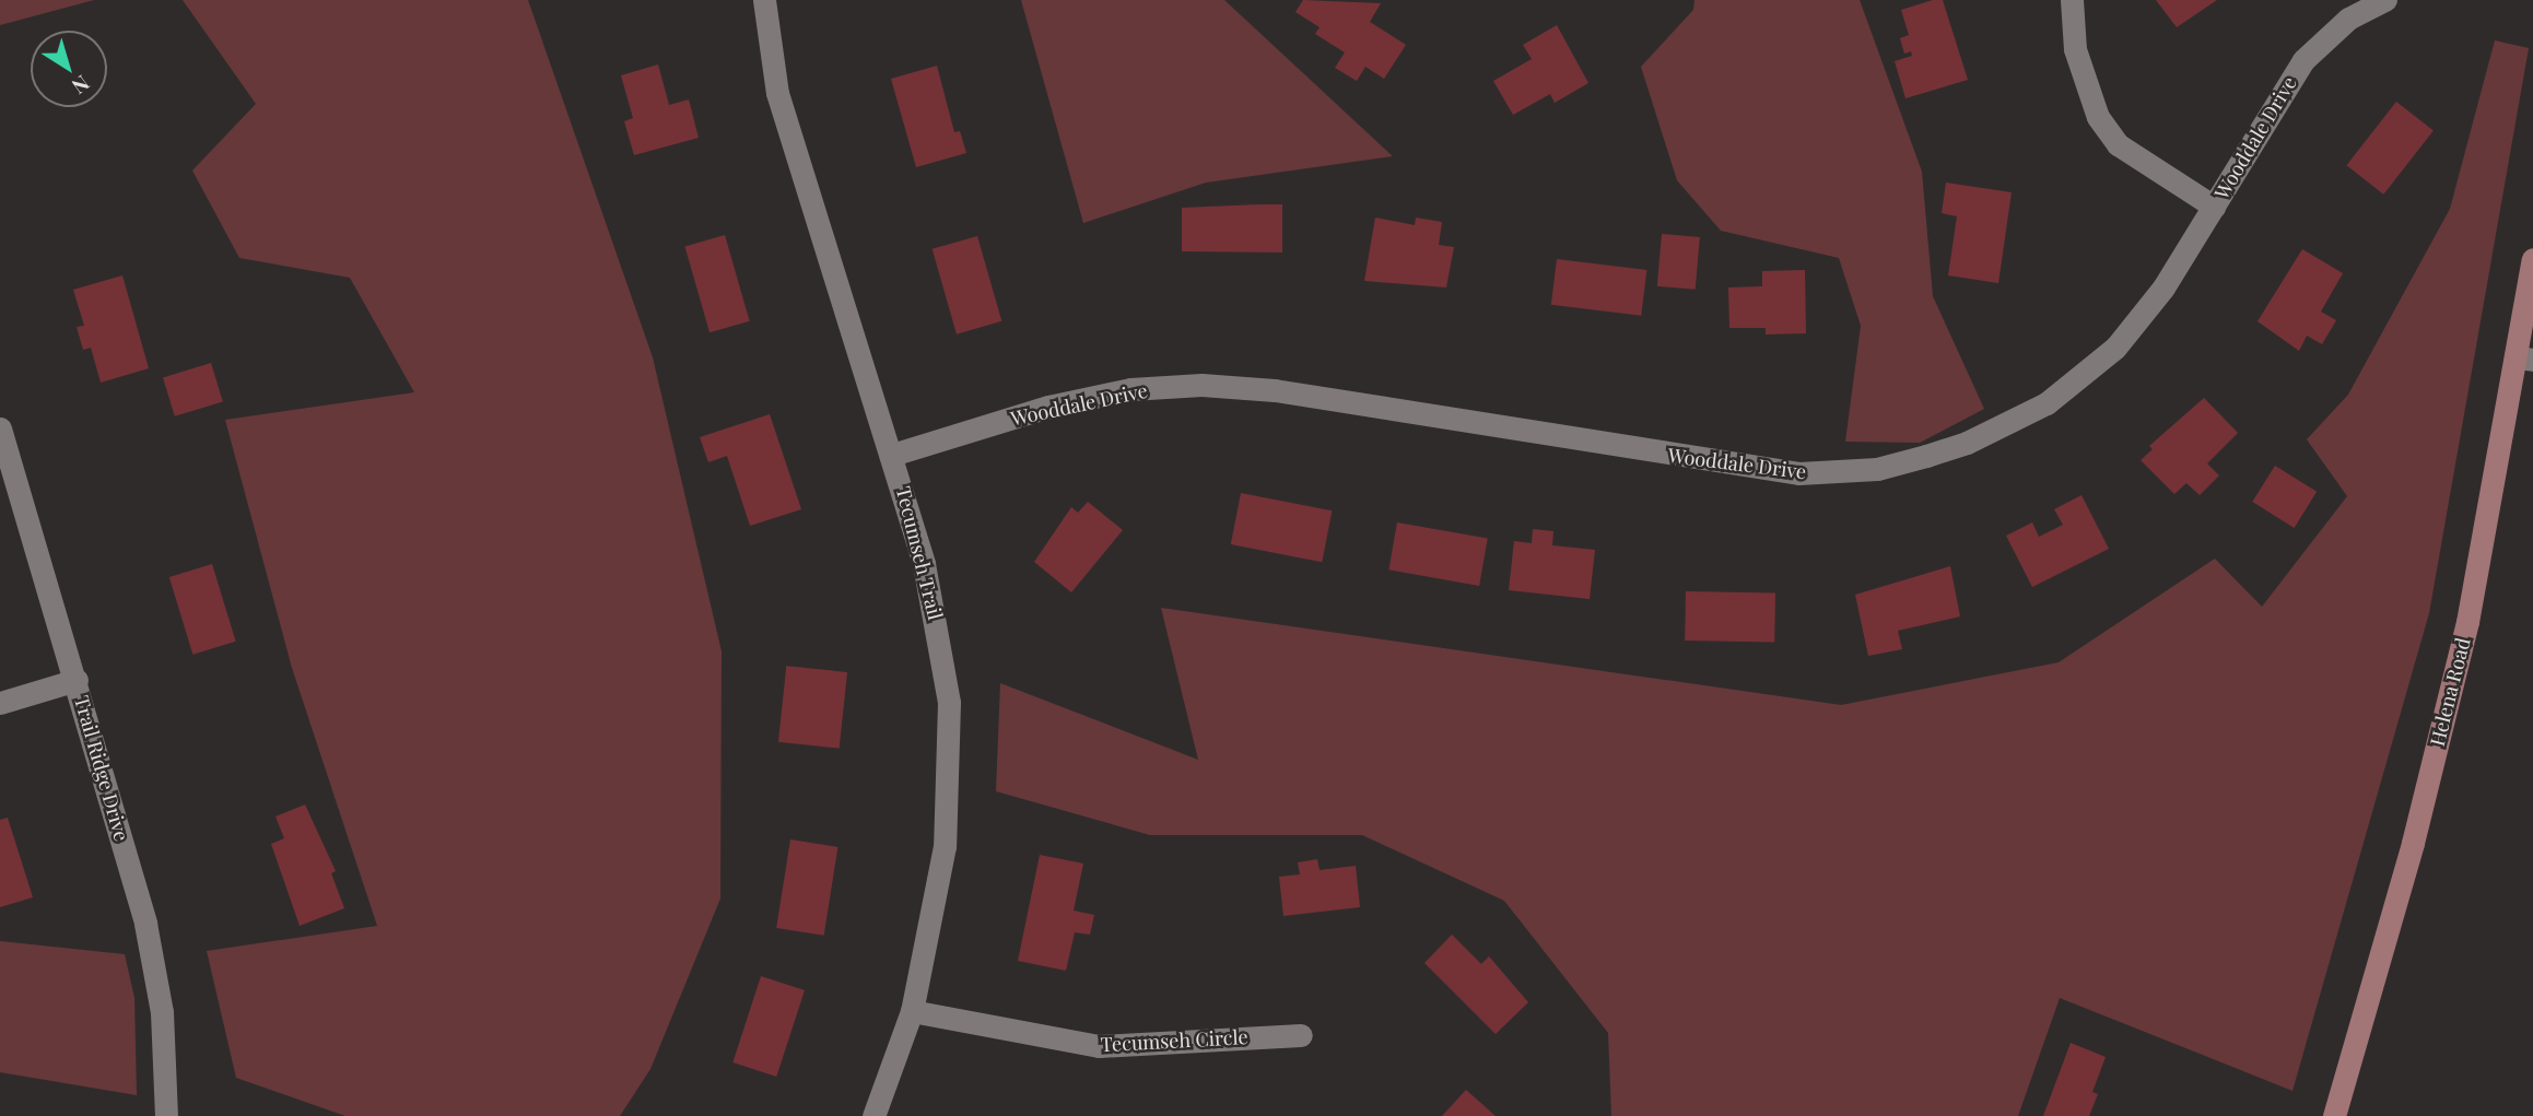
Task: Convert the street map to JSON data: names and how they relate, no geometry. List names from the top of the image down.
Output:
{
  "streets": {
    "main road": ["Helena Road"],
    "street": [
      "Wooddale Drive",
      "Tecumseh Trail",
      "Trail Ridge Drive",
      "Tecumseh Circle"
    ]
  },
  "crossings": [
    ["Wooddale Drive", "Tecumseh Trail"],
    ["Tecumseh Trail", "Tecumseh Circle"]
  ],
  "north": "bottom right"
}
